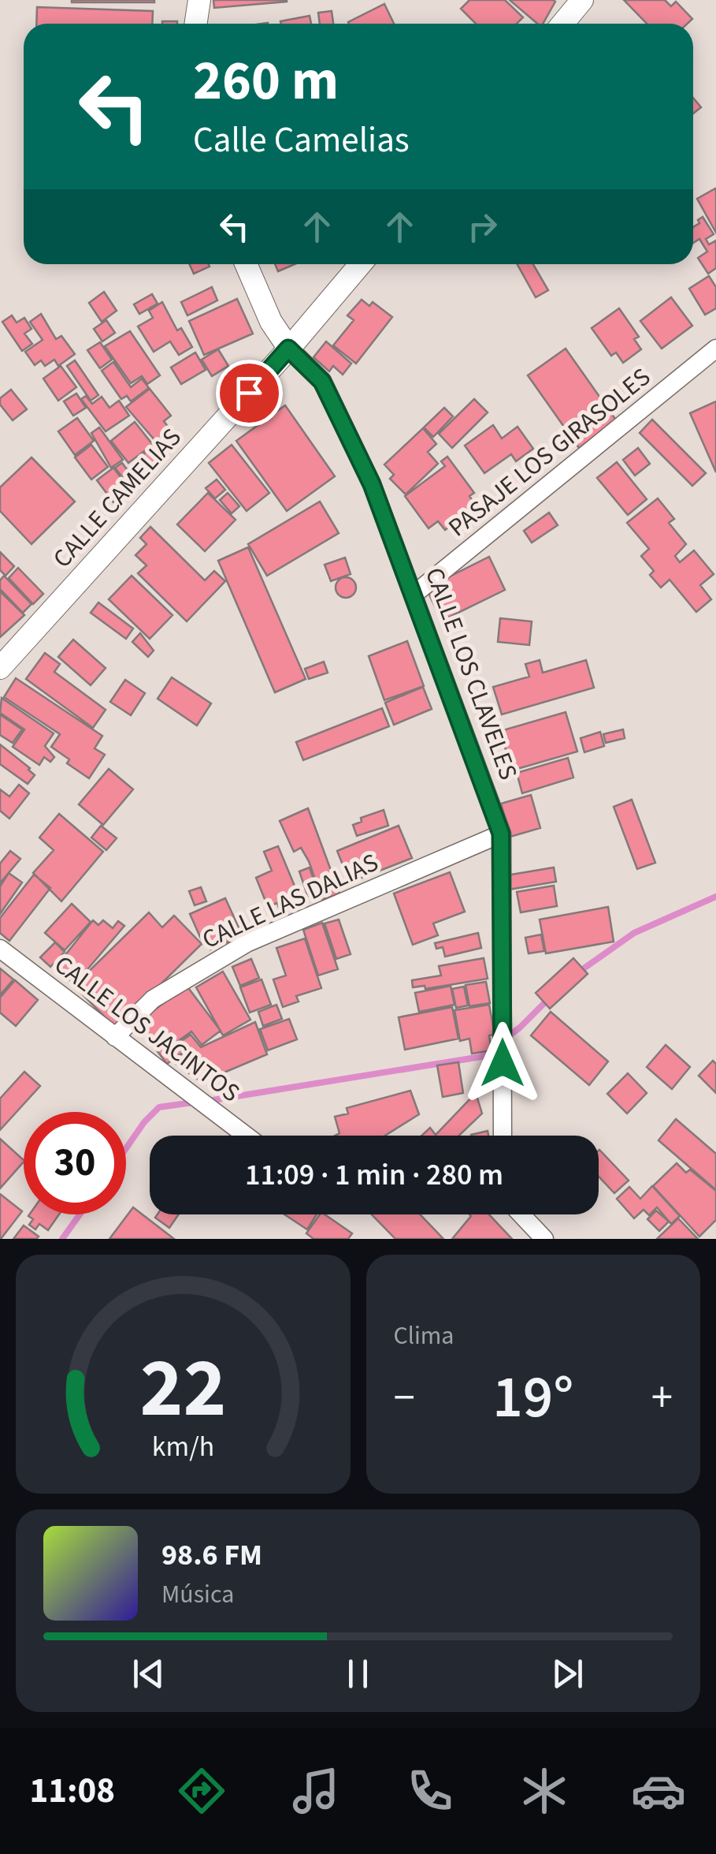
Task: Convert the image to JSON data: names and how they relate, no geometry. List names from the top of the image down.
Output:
{
  "streets": {
    "street": [
      "PASAJE LOS GIRASOLES",
      "CALLE CAMELIAS",
      "CALLE LOS CLAVELES",
      "CALLE LAS DALIAS",
      "CALLE LOS JACINTOS"
    ]
  },
  "crossings": [
    ["PASAJE LOS GIRASOLES", "CALLE LOS CLAVELES"],
    ["CALLE CAMELIAS", "CALLE LOS CLAVELES"],
    ["CALLE LOS CLAVELES", "CALLE LAS DALIAS"],
    ["CALLE LAS DALIAS", "CALLE LOS JACINTOS"]
  ],
  "page": {
    "turn": ["260 m", "Calle Camelias"],
    "limit": "30",
    "trip": "11:09 · 1 min · 280 m",
    "tile": "Clima",
    "heat": ["−", "19°", "+"],
    "song": ["98.6 FM", "Música"],
    "tabs": "11:08",
    "gauge": ["22", "km/h"]
  }
}
